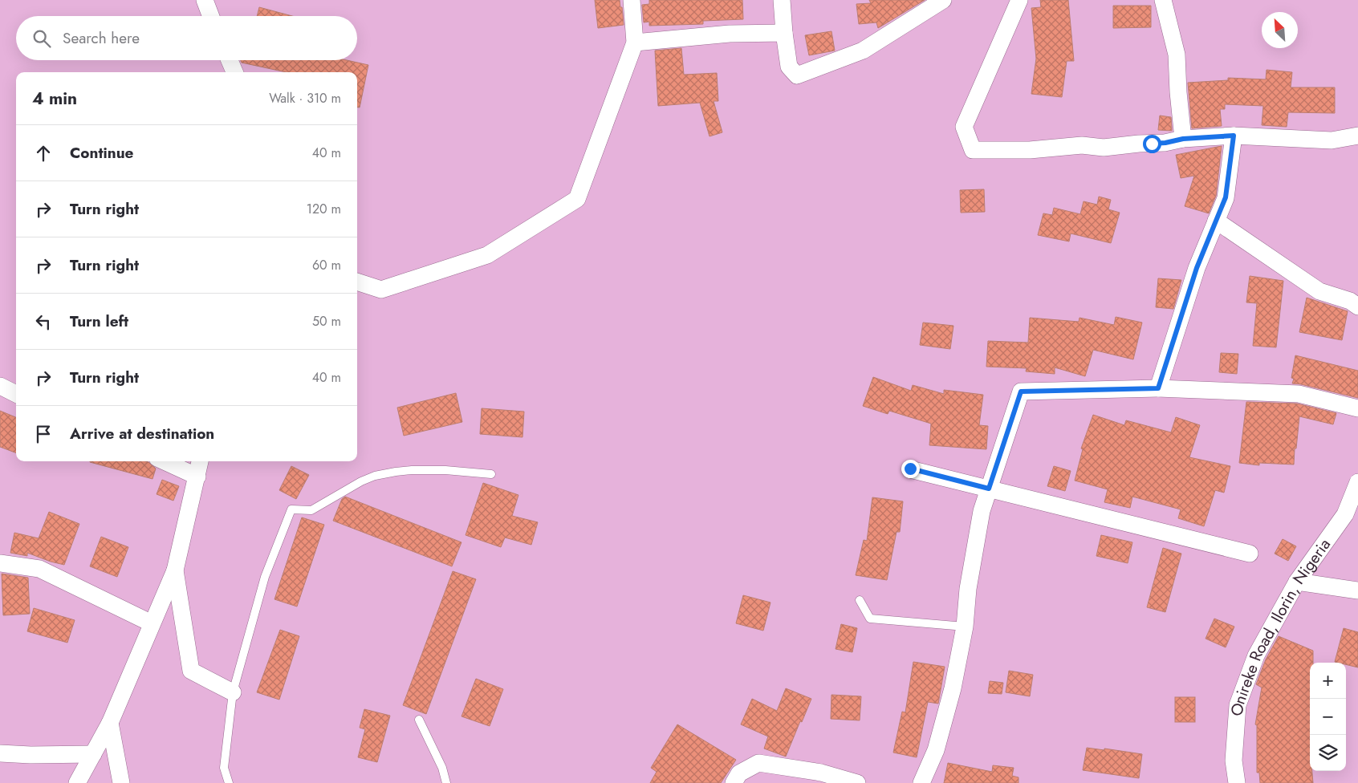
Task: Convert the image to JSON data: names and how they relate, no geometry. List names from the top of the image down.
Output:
{
  "streets": {
    "street": ["Onireke Road, Ilorin, Nigeria"]
  },
  "north": "top left",
  "page": {
    "search": "Search here",
    "heading": ["4 min", "Walk · 310 m"],
    "list": [
      ["Continue", "40 m"],
      ["Turn right", "120 m"],
      ["Turn right", "60 m"],
      ["Turn left", "50 m"],
      ["Turn right", "40 m"],
      "Arrive at destination"
    ],
    "map_buttons": ["+", "−"]
  }
}
